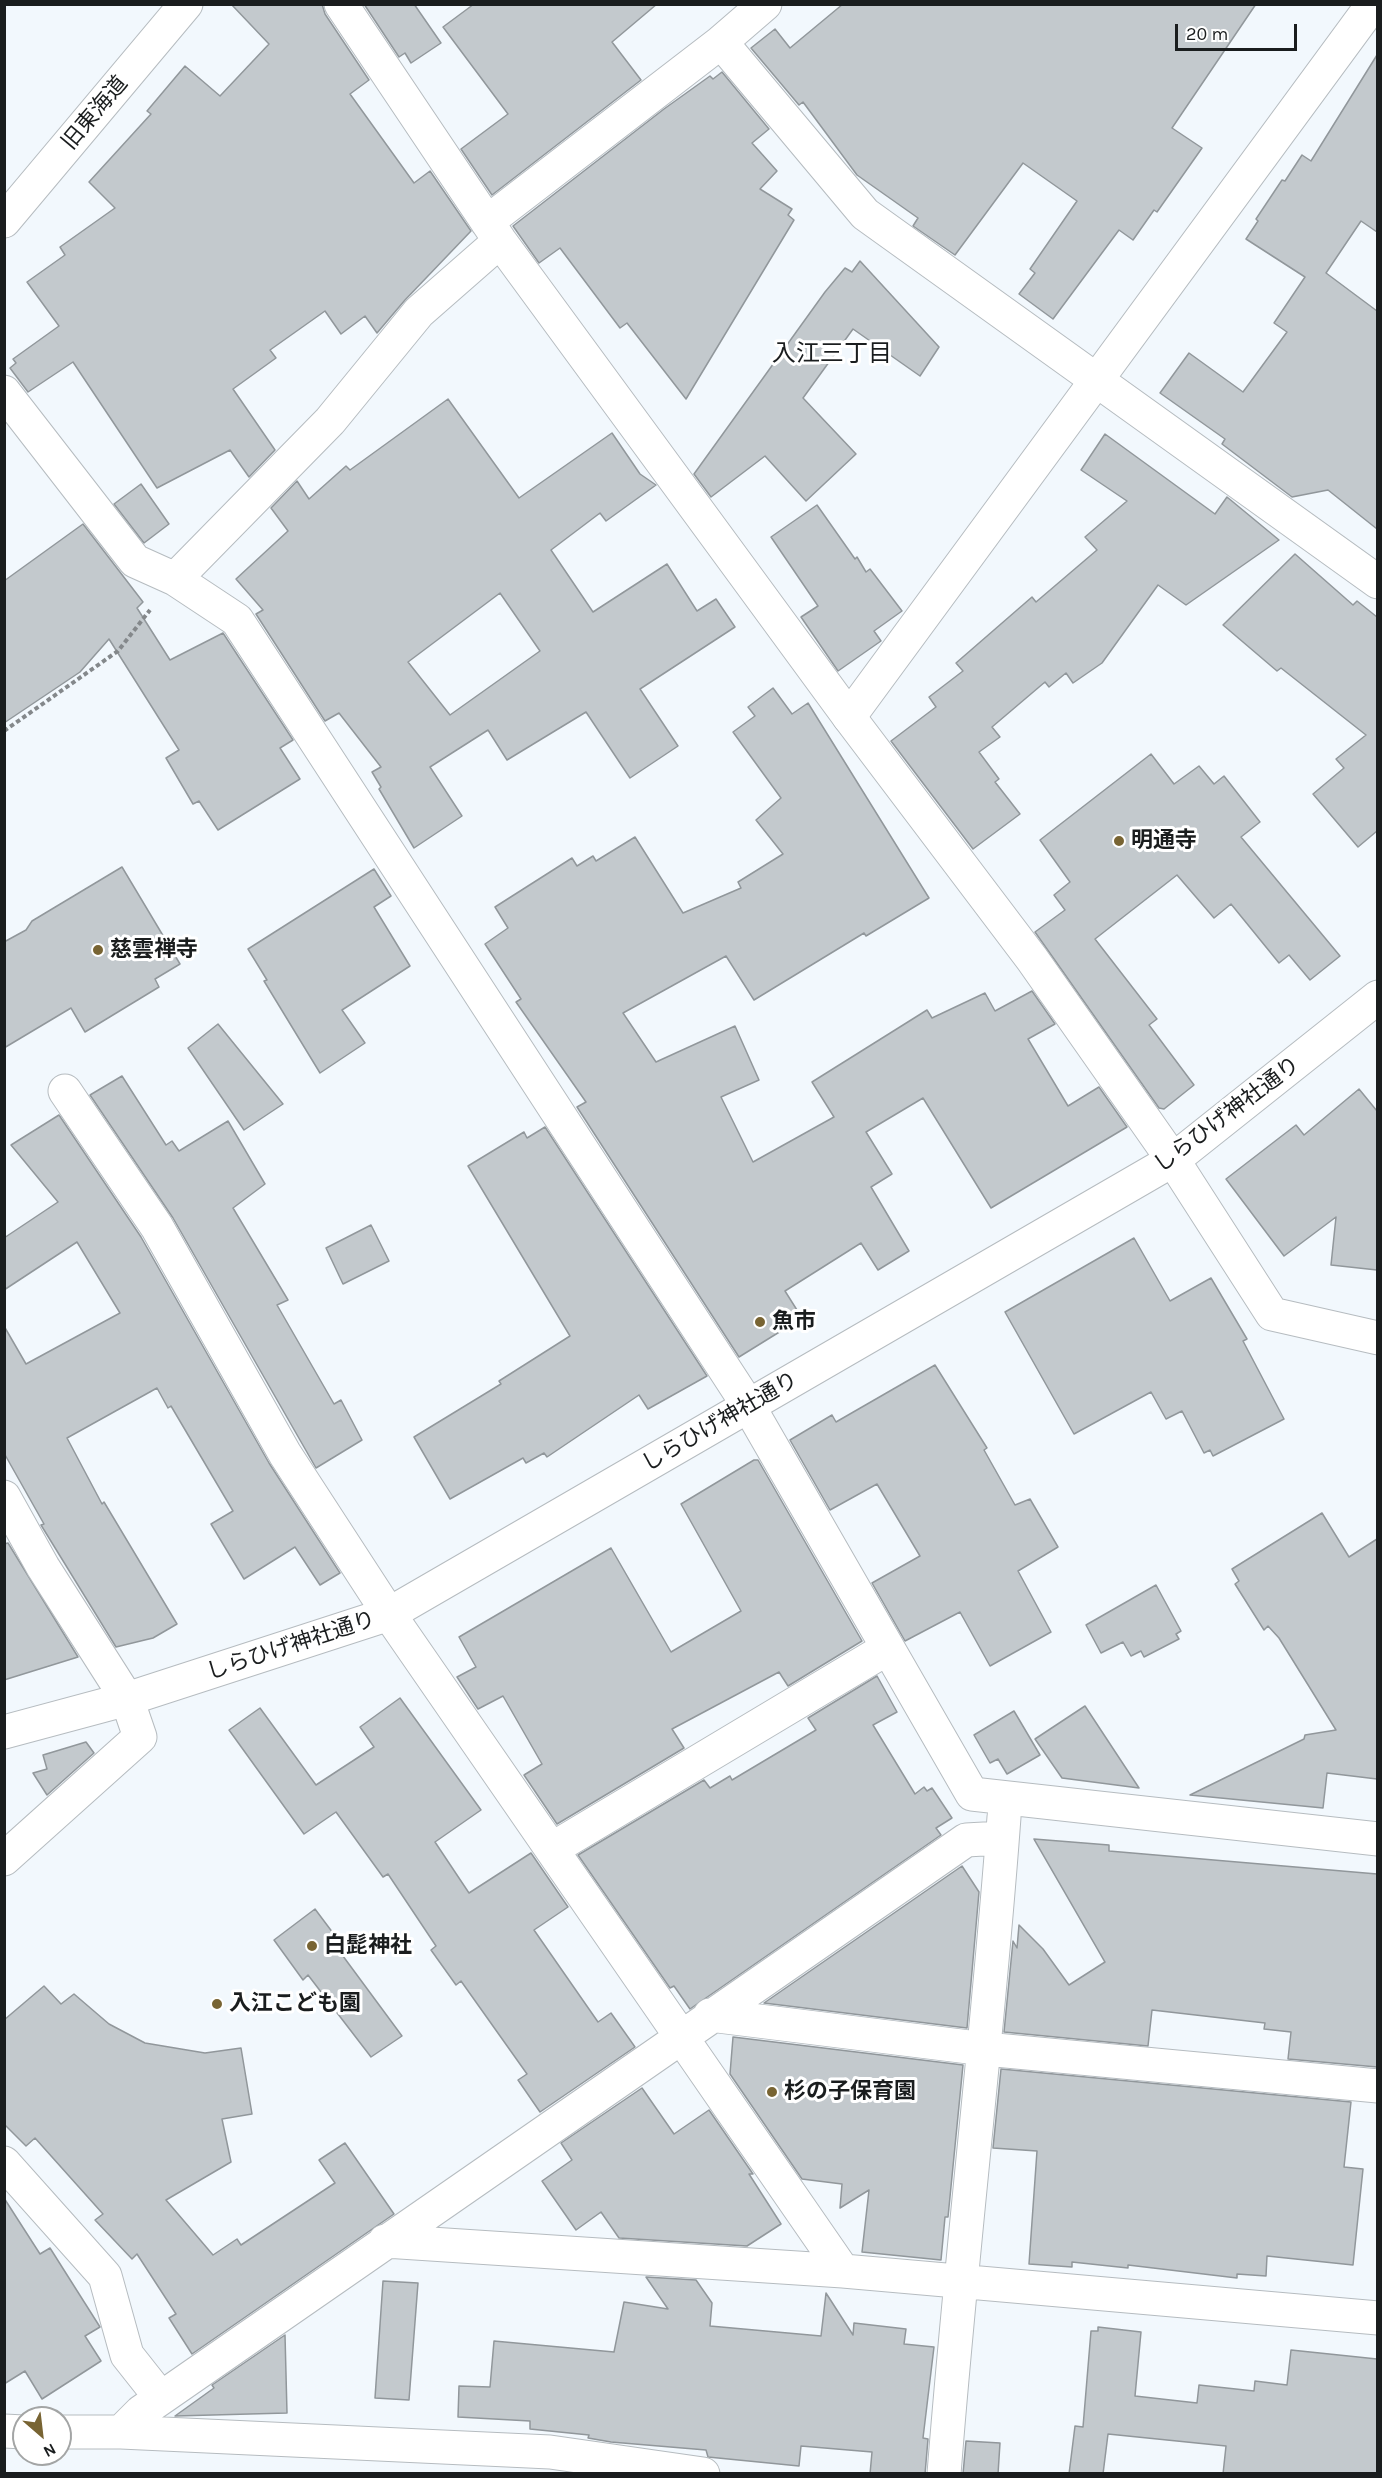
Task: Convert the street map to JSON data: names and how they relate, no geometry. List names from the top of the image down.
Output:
{
  "streets": {
    "street": ["旧東海道", "しらひげ神社通り"]
  },
  "districts": ["入江三丁目"],
  "places": [
    "明通寺",
    "慈雲禅寺",
    "魚市",
    "白髭神社",
    "入江こども園",
    "杉の子保育園"
  ],
  "scale_bar": "20 m",
  "north": "bottom right"
}
